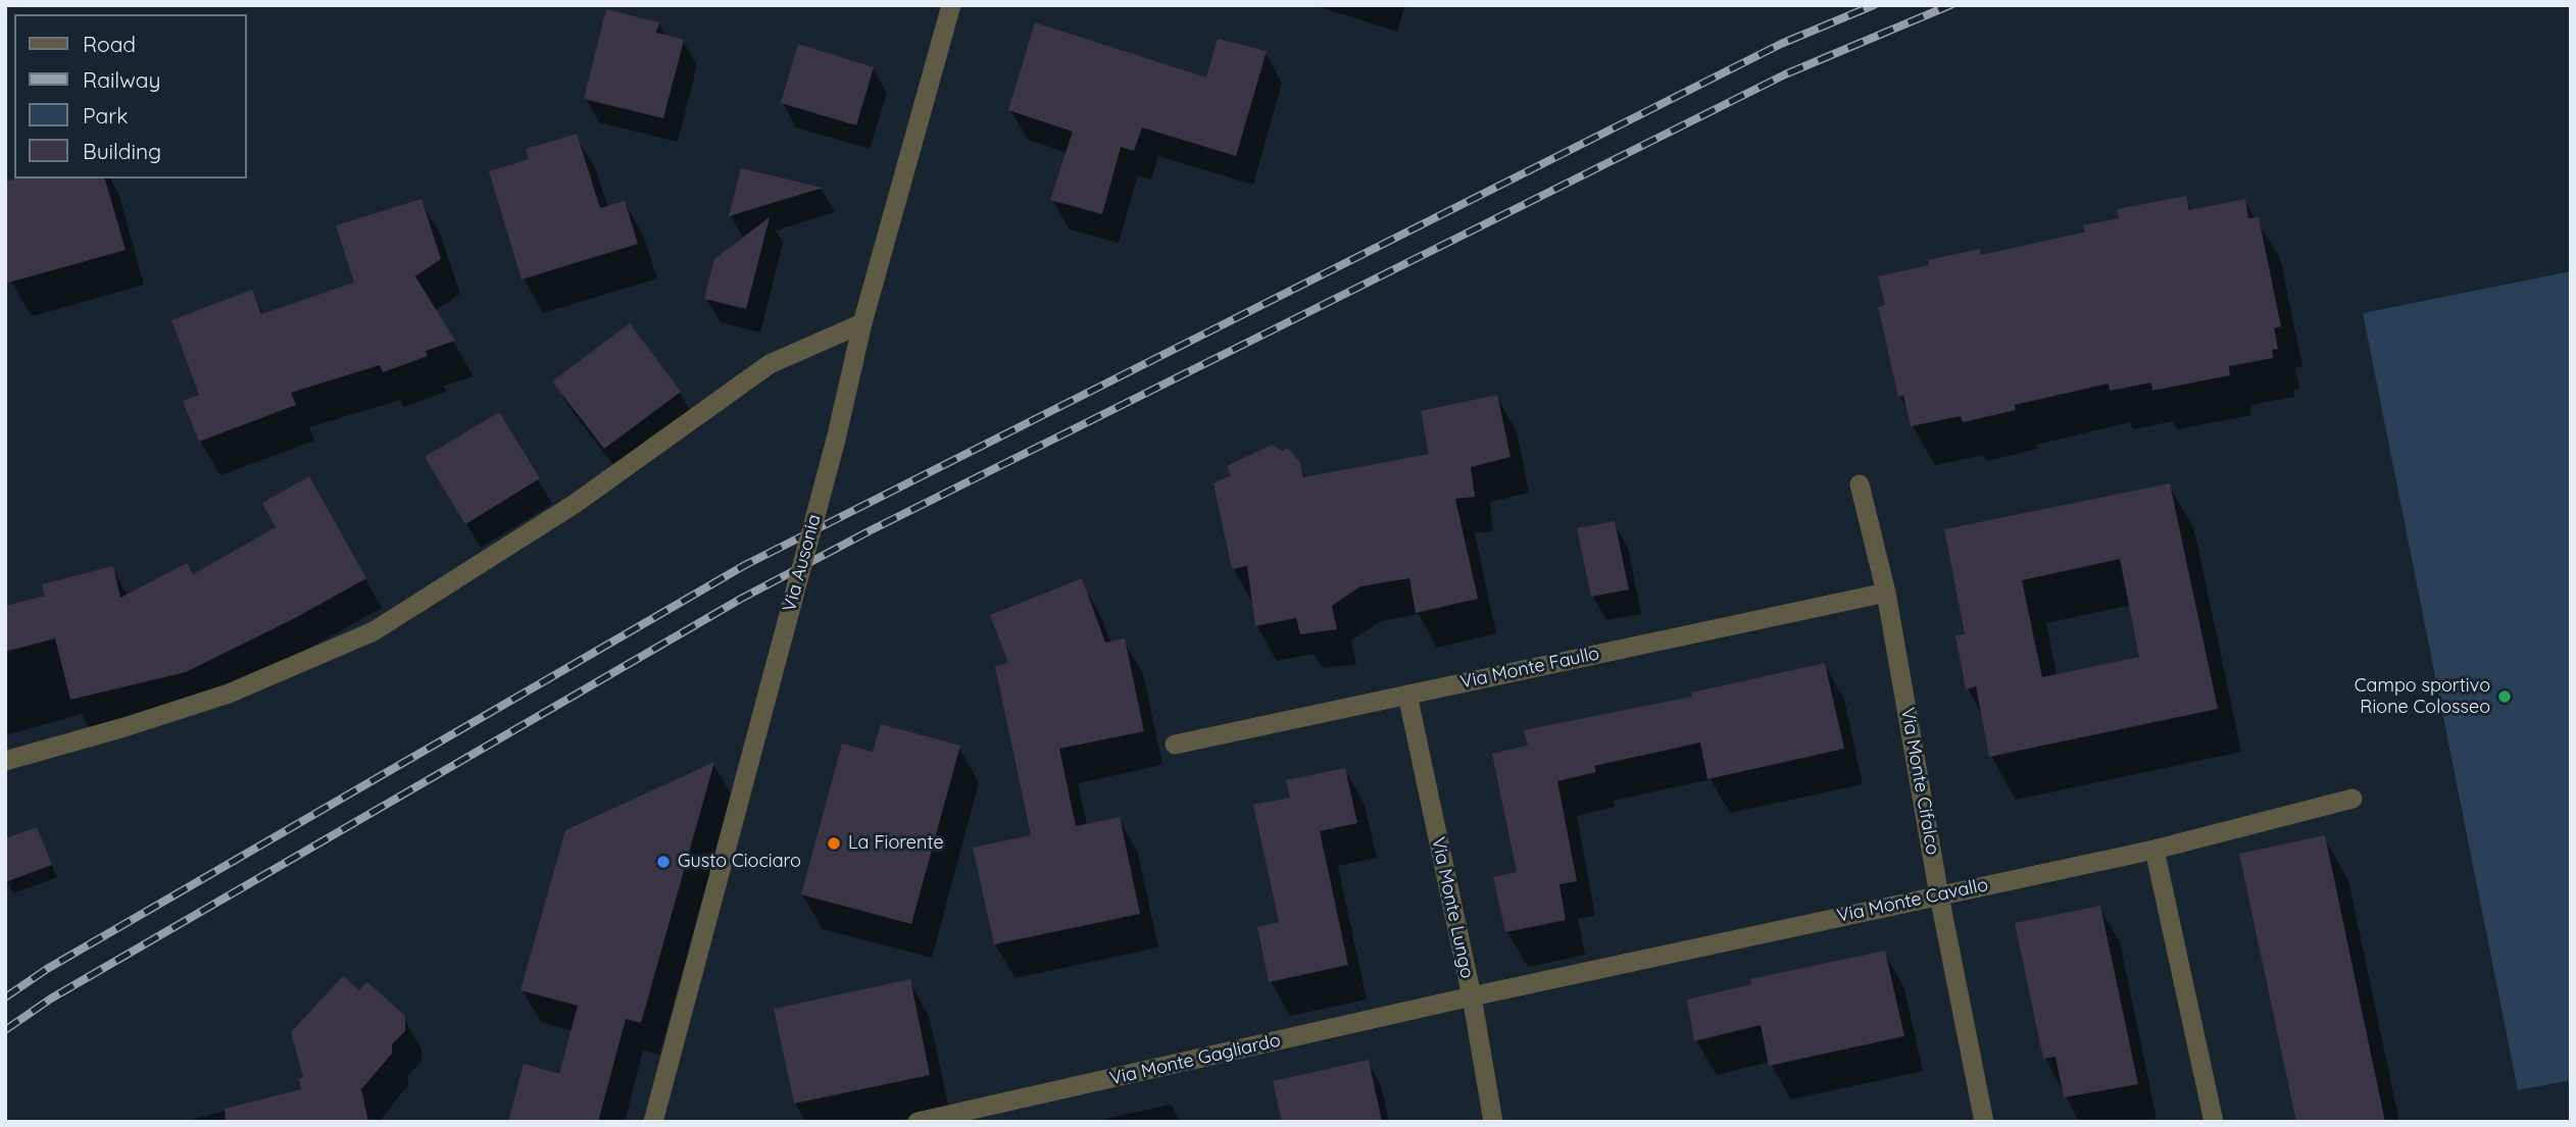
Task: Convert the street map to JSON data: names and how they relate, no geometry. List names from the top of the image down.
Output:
{
  "streets": {
    "street": [
      "Via Ausonia",
      "Via Monte Faullo",
      "Via Monte Cifalco",
      "Via Monte Cavallo",
      "Via Monte Lungo",
      "Via Monte Gagliardo"
    ]
  },
  "crossings": [
    ["Via Monte Faullo", "Via Monte Cifalco"],
    ["Via Monte Faullo", "Via Monte Lungo"],
    ["Via Monte Cifalco", "Via Monte Cavallo"],
    ["Via Monte Cavallo", "Via Monte Lungo"],
    ["Via Monte Cavallo", "Via Monte Gagliardo"],
    ["Via Monte Lungo", "Via Monte Gagliardo"]
  ],
  "places": ["Campo sportivo Rione Colosseo", "La Fiorente", "Gusto Ciociaro"],
  "legend": [
    "Road",
    "Railway",
    "Park",
    "Building"
  ]
}
